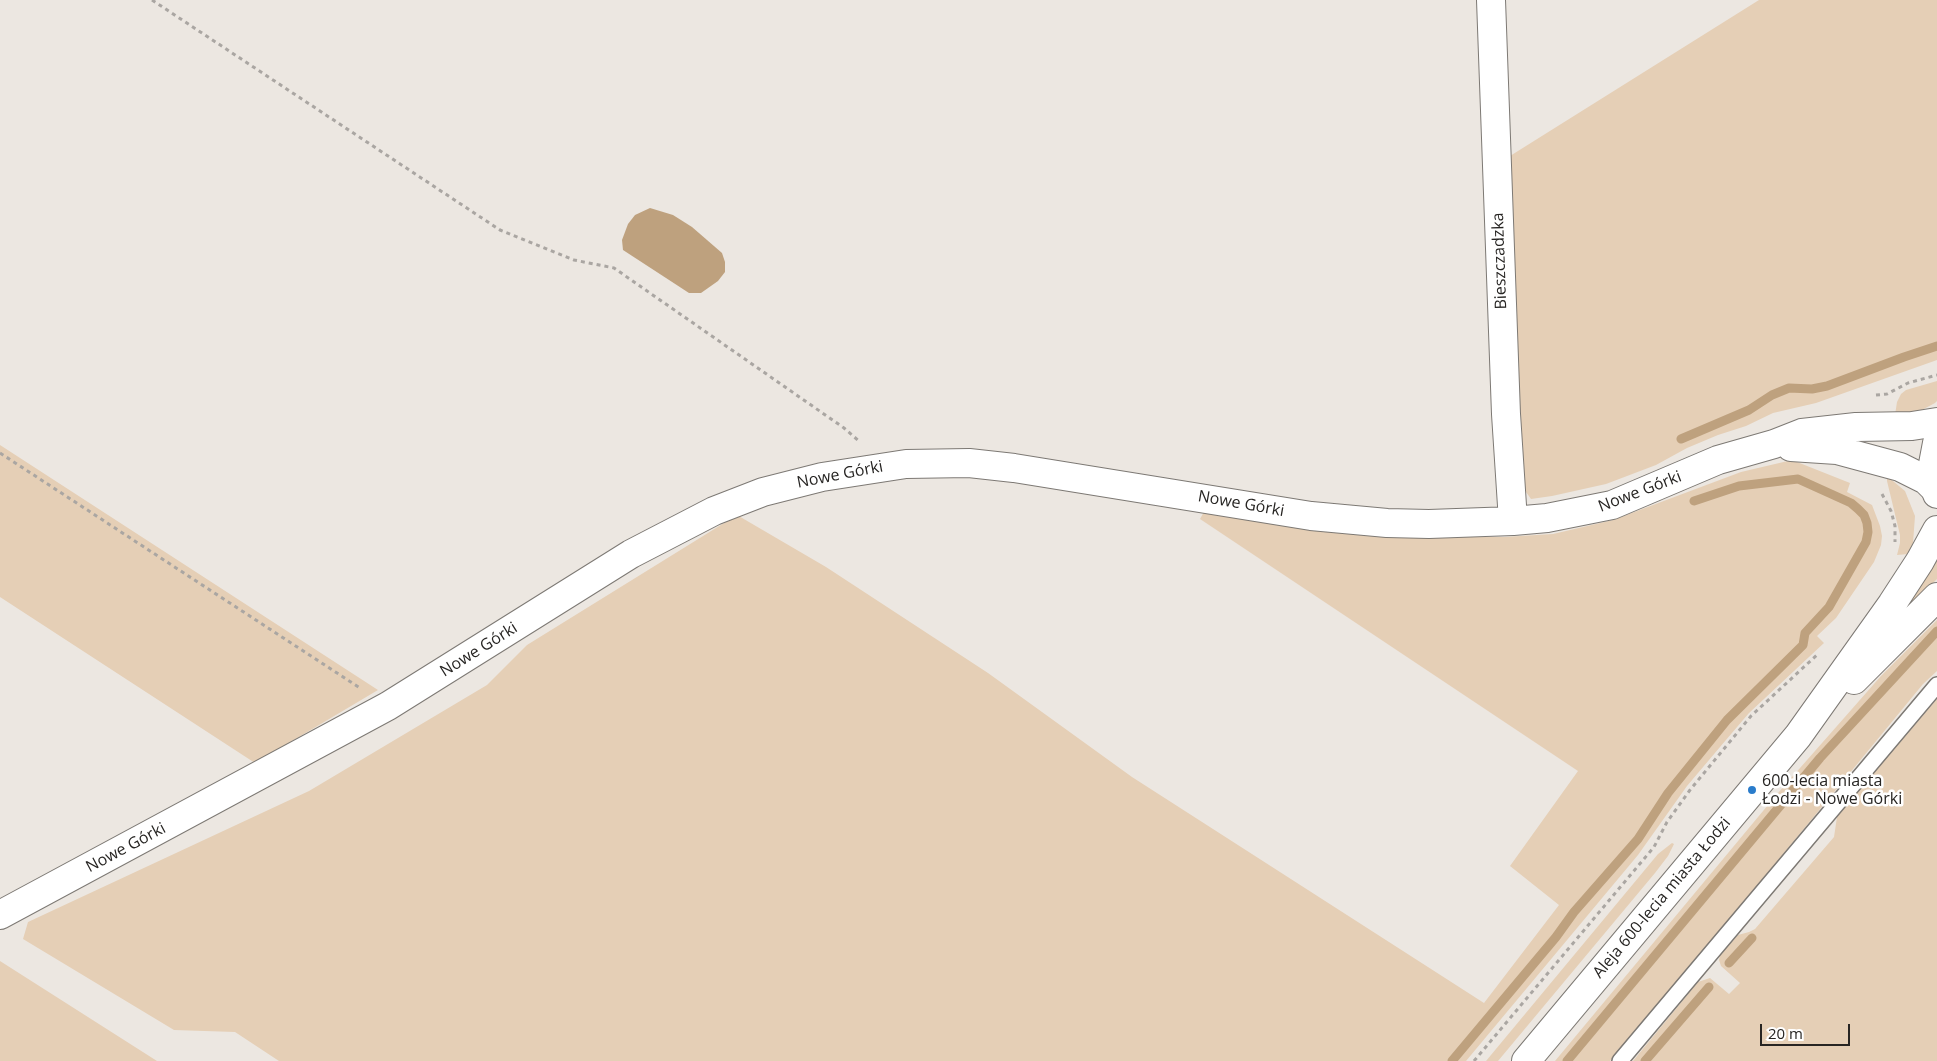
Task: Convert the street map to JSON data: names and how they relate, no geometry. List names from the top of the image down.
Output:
{
  "streets": {
    "street": ["Bieszczadzka", "Nowe Górki", "Aleja 600-lecia miasta Łodzi"]
  },
  "crossings": [
    ["Bieszczadzka", "Nowe Górki"]
  ],
  "places": ["600-lecia miasta Łodzi - Nowe Górki"],
  "scale_bar": "20 m"
}
